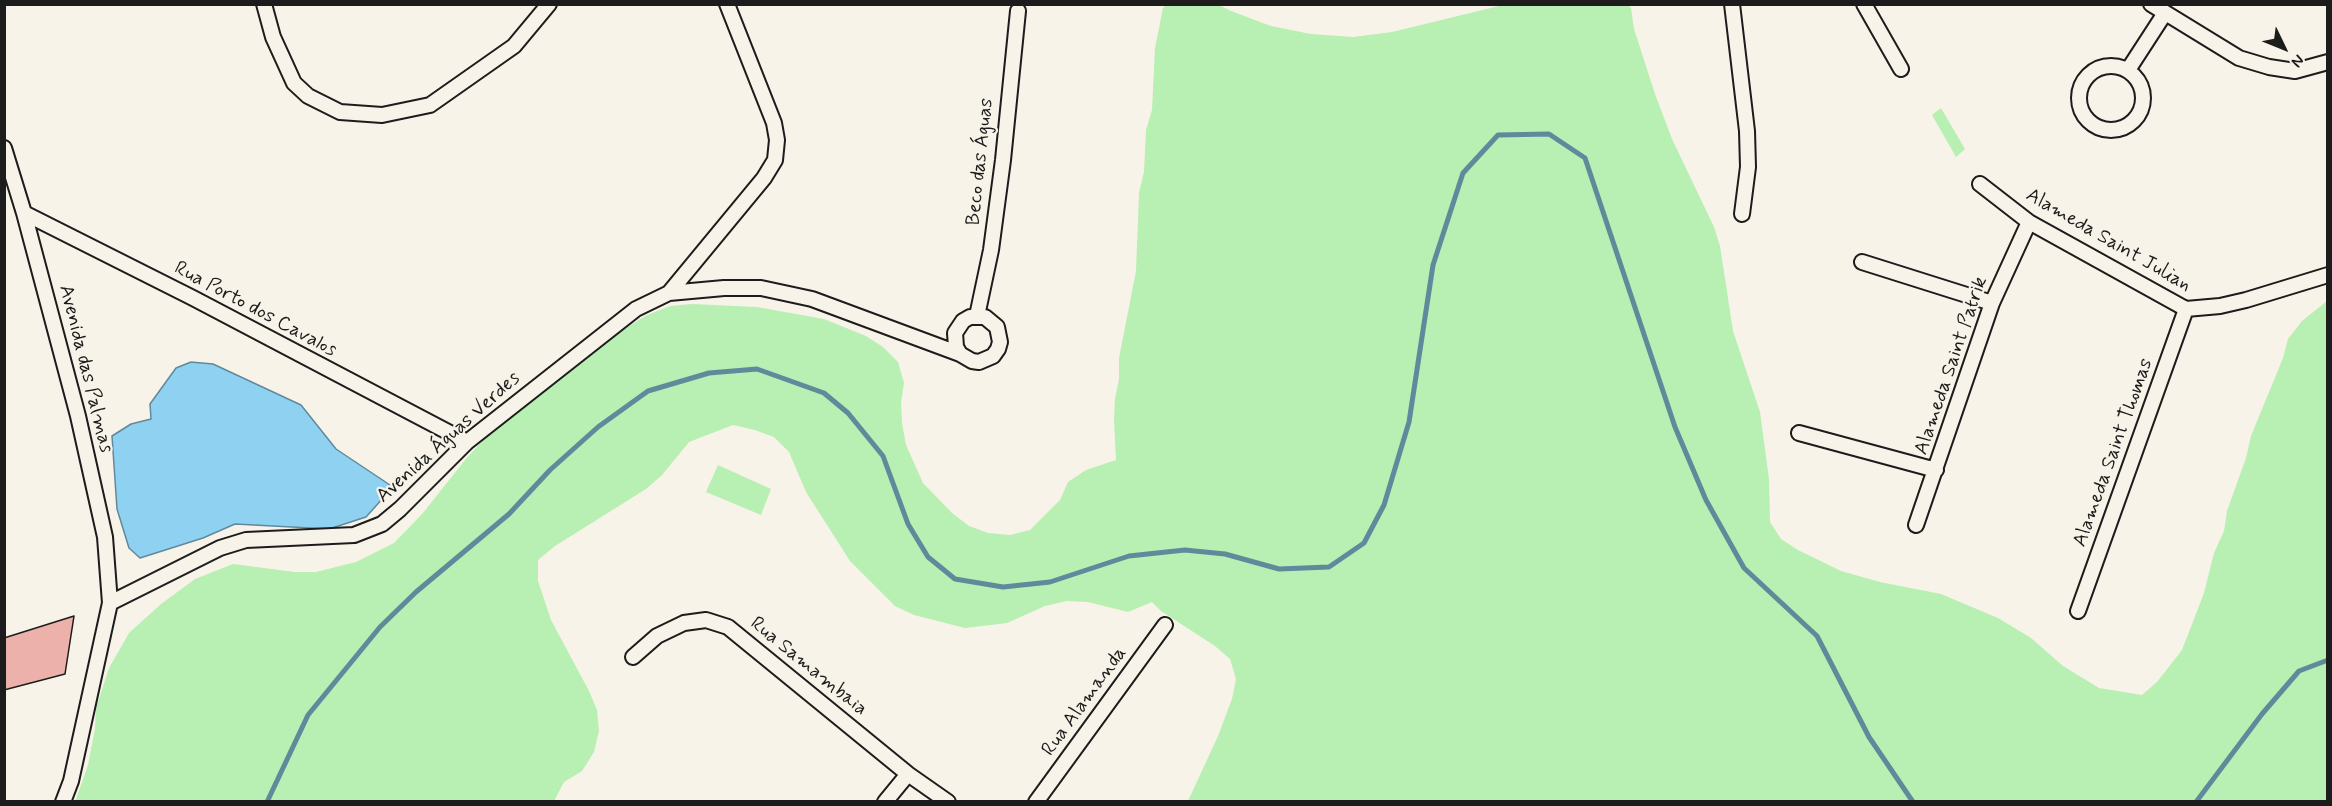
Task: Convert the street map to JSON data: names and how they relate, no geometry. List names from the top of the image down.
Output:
{
  "streets": {
    "street": [
      "Beco das Águas",
      "Alameda Saint Julian",
      "Rua Porto dos Cavalos",
      "Alameda Saint Patrik",
      "Avenida das Palmas",
      "Avenida Águas Verdes",
      "Alameda Saint Thomas",
      "Rua Samambaia",
      "Rua Alamanda"
    ]
  },
  "crossings": [
    ["Beco das Águas", "Avenida Águas Verdes"],
    ["Alameda Saint Julian", "Alameda Saint Patrik"],
    ["Alameda Saint Julian", "Alameda Saint Thomas"],
    ["Rua Porto dos Cavalos", "Avenida das Palmas"],
    ["Rua Porto dos Cavalos", "Avenida Águas Verdes"],
    ["Avenida das Palmas", "Avenida Águas Verdes"]
  ],
  "north": "bottom right"
}
